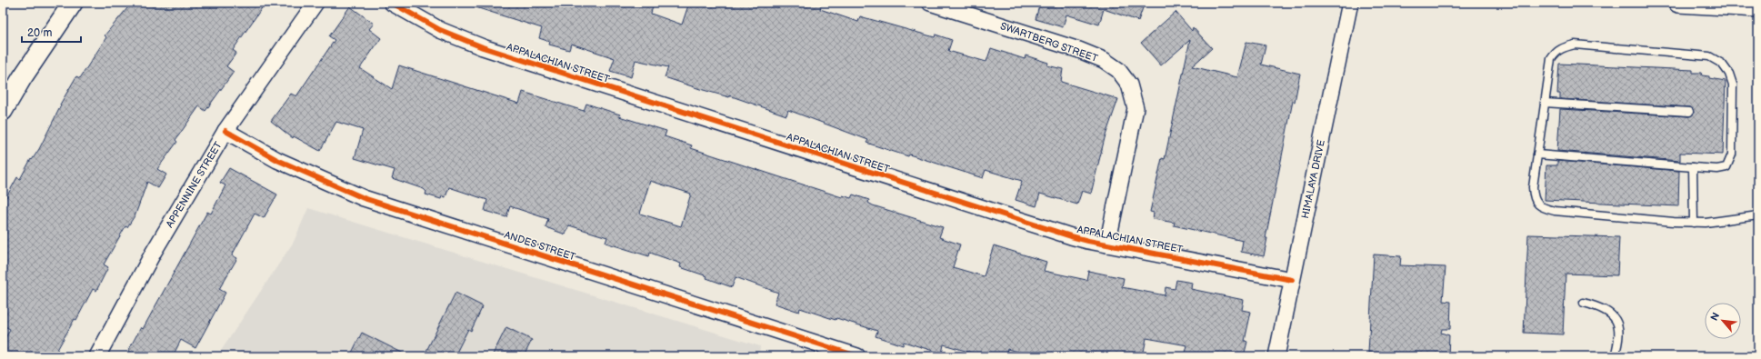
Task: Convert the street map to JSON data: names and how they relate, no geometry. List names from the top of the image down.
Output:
{
  "streets": {
    "street": [
      "SWARTBERG STREET",
      "APPALACHIAN STREET",
      "HIMALAYA DRIVE",
      "APPENNINE STREET",
      "ANDES STREET"
    ]
  },
  "crossings": [
    ["SWARTBERG STREET", "APPALACHIAN STREET"],
    ["APPALACHIAN STREET", "HIMALAYA DRIVE"],
    ["APPENNINE STREET", "ANDES STREET"]
  ],
  "scale_bar": "20 m",
  "north": "top left"
}
